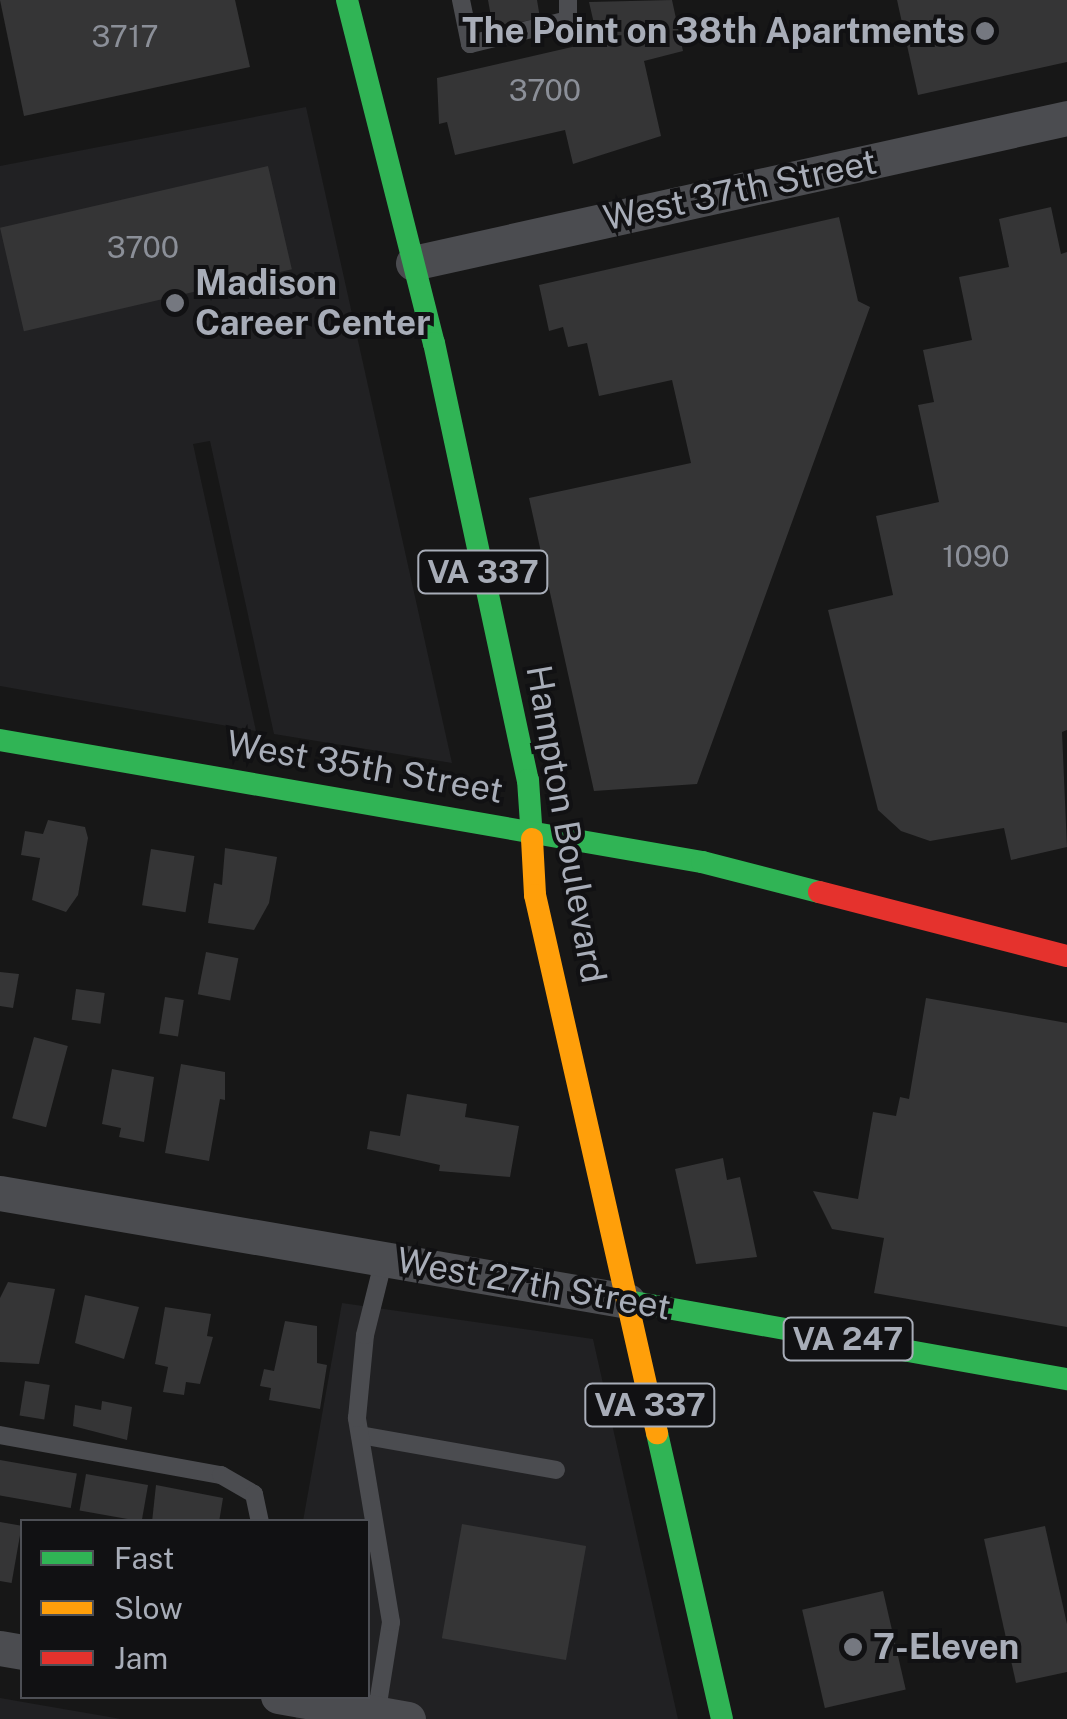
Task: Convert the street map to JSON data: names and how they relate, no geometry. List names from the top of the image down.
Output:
{
  "streets": {
    "main road": [
      "VA 337",
      "West 35th Street",
      "Hampton Boulevard",
      "West 27th Street",
      "VA 247"
    ],
    "street": ["West 37th Street"]
  },
  "crossings": [
    ["West 37th Street", "Hampton Boulevard"],
    ["West 35th Street", "Hampton Boulevard"],
    ["Hampton Boulevard", "West 27th Street"]
  ],
  "places": ["The Point on 38th Apartments", "Madison Career Center", "7-Eleven"],
  "house_numbers": [
    "3717",
    "3700",
    "3700",
    "1090"
  ],
  "legend": ["Fast", "Slow", "Jam"]
}
